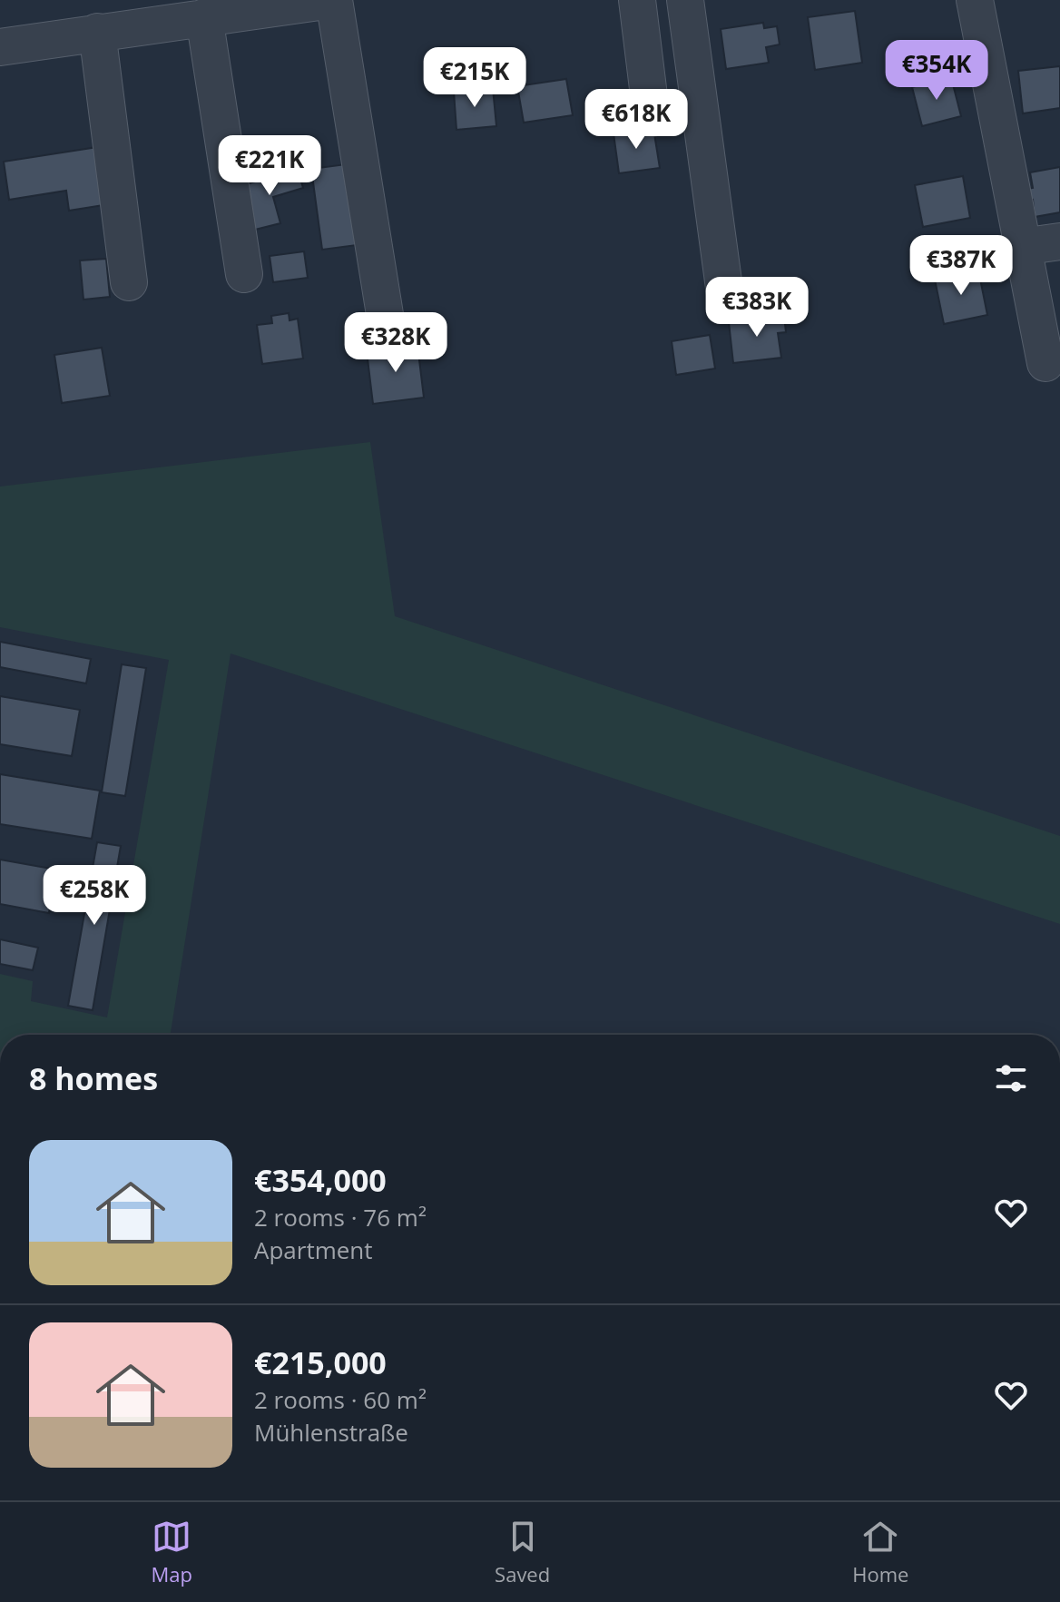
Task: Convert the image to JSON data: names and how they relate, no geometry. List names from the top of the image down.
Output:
{
  "page": {
    "price": [
      "€354K",
      "€215K",
      "€618K",
      "€221K",
      "€387K",
      "€383K",
      "€328K",
      "€258K"
    ],
    "heading": "8 homes",
    "list": [
      {
        "name": "€354,000",
        "note": "2 rooms · 76 m² · Apartment"
      },
      {
        "name": "€215,000",
        "note": "2 rooms · 60 m² · Mühlenstraße"
      }
    ],
    "tabs": ["Map", "Saved", "Home"]
  }
}
